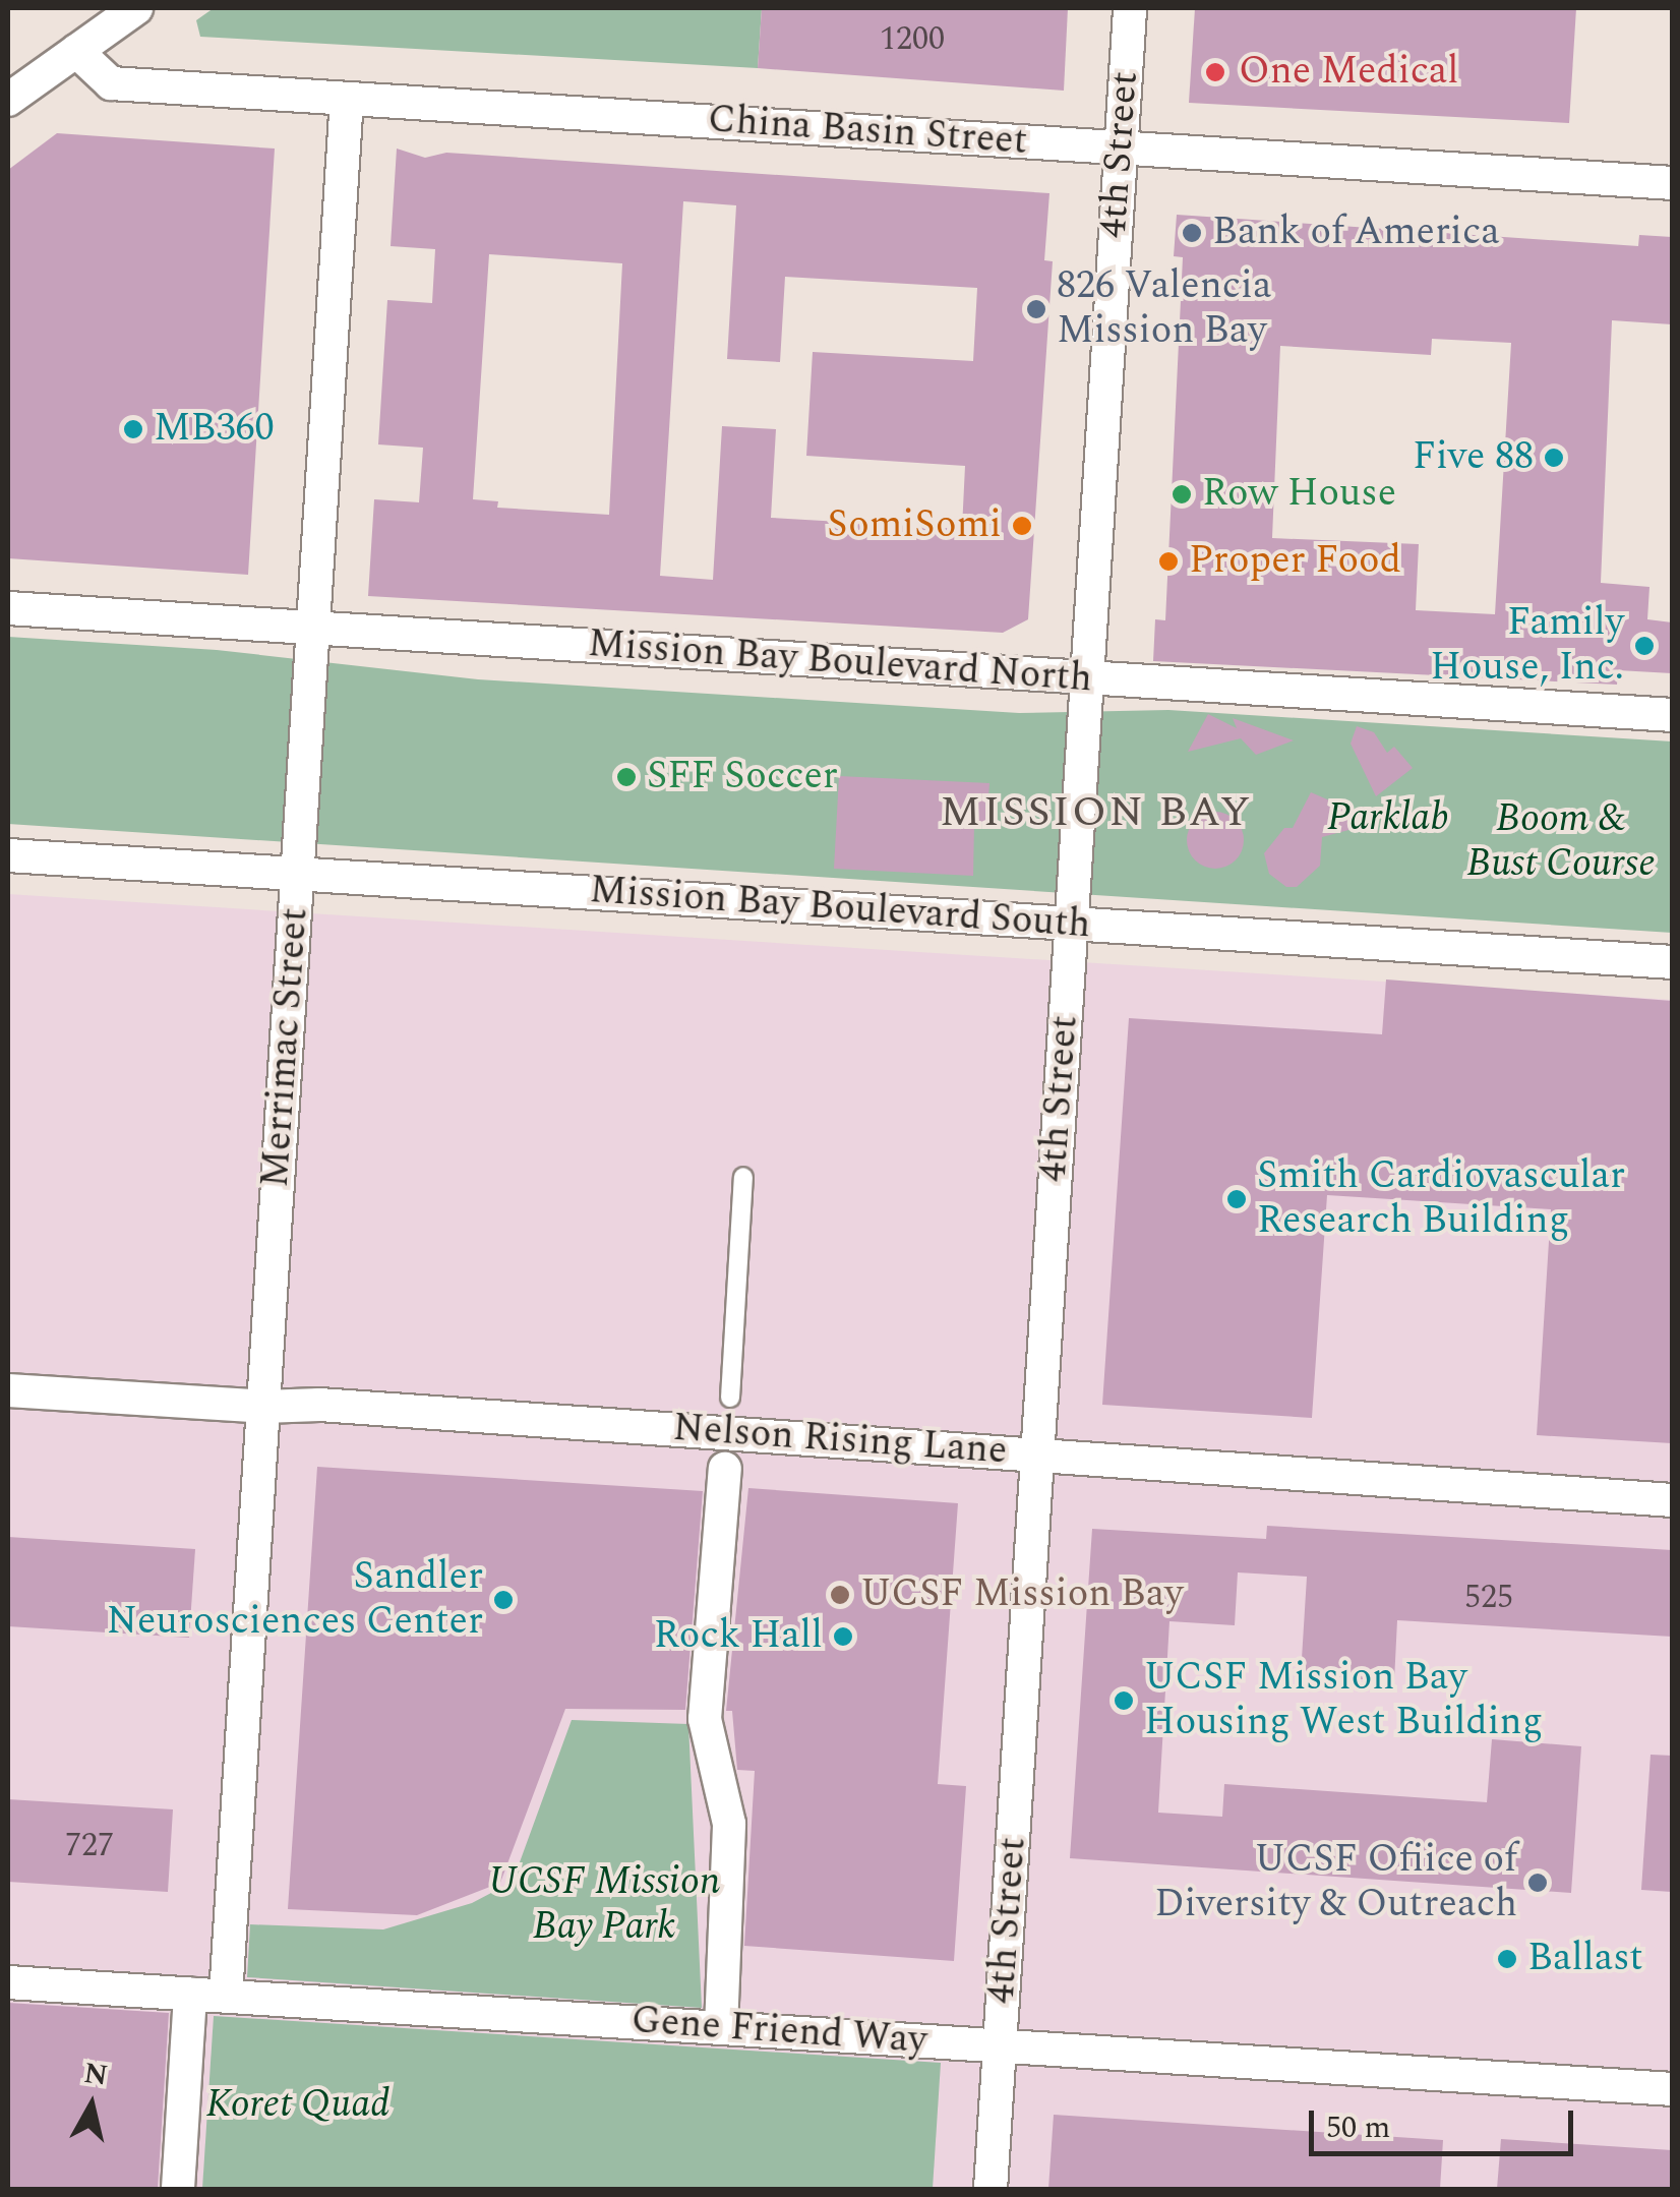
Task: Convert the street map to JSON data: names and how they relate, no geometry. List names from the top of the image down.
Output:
{
  "streets": {
    "street": [
      "China Basin Street",
      "4th Street",
      "Mission Bay Boulevard North",
      "Mission Bay Boulevard South",
      "Merrimac Street",
      "Nelson Rising Lane",
      "Gene Friend Way"
    ]
  },
  "crossings": [
    ["China Basin Street", "4th Street"],
    ["China Basin Street", "Merrimac Street"],
    ["4th Street", "Mission Bay Boulevard North"],
    ["4th Street", "Mission Bay Boulevard South"],
    ["4th Street", "Nelson Rising Lane"],
    ["4th Street", "Gene Friend Way"],
    ["Mission Bay Boulevard North", "Merrimac Street"],
    ["Mission Bay Boulevard South", "Merrimac Street"],
    ["Merrimac Street", "Nelson Rising Lane"],
    ["Merrimac Street", "Gene Friend Way"]
  ],
  "districts": ["MISSION BAY"],
  "parks": [
    "Parklab",
    "Boom & Bust Course",
    "UCSF Mission Bay Park",
    "Koret Quad"
  ],
  "places": [
    "One Medical",
    "Bank of America",
    "826 Valencia Mission Bay",
    "MB360",
    "Five 88",
    "Row House",
    "SomiSomi",
    "Proper Food",
    "Family House, Inc.",
    "SFF Soccer",
    "Smith Cardiovascular Research Building",
    "UCSF Mission Bay",
    "Sandler Neurosciences Center",
    "Rock Hall",
    "UCSF Mission Bay Housing West Building",
    "UCSF Ofiice of Diversity & Outreach",
    "Ballast"
  ],
  "house_numbers": ["1200", "525", "727"],
  "scale_bar": "50 m",
  "north": "top"
}
